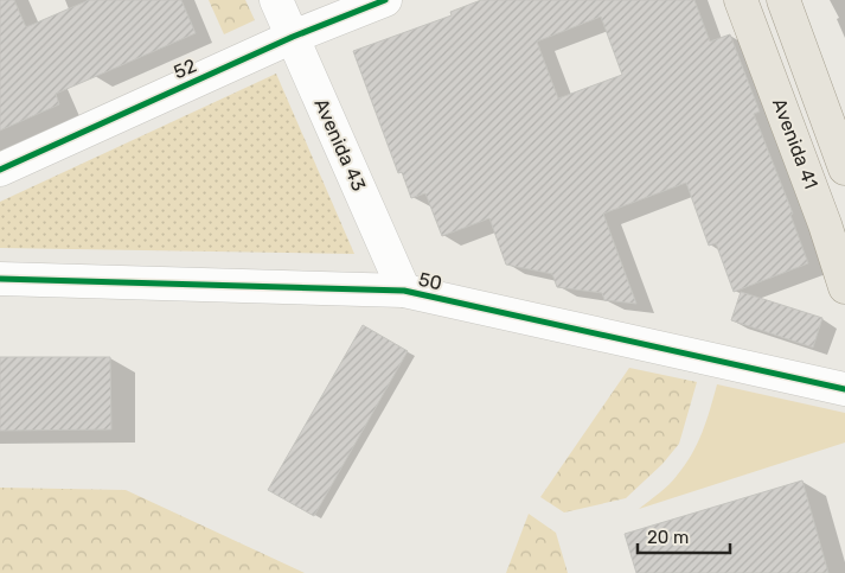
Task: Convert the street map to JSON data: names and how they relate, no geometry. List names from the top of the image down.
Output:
{
  "streets": {
    "main road": ["Avenida 41"],
    "street": ["52", "Avenida 43", "50"]
  },
  "crossings": [
    ["52", "Avenida 43"],
    ["Avenida 43", "50"]
  ],
  "scale_bar": "20 m"
}
